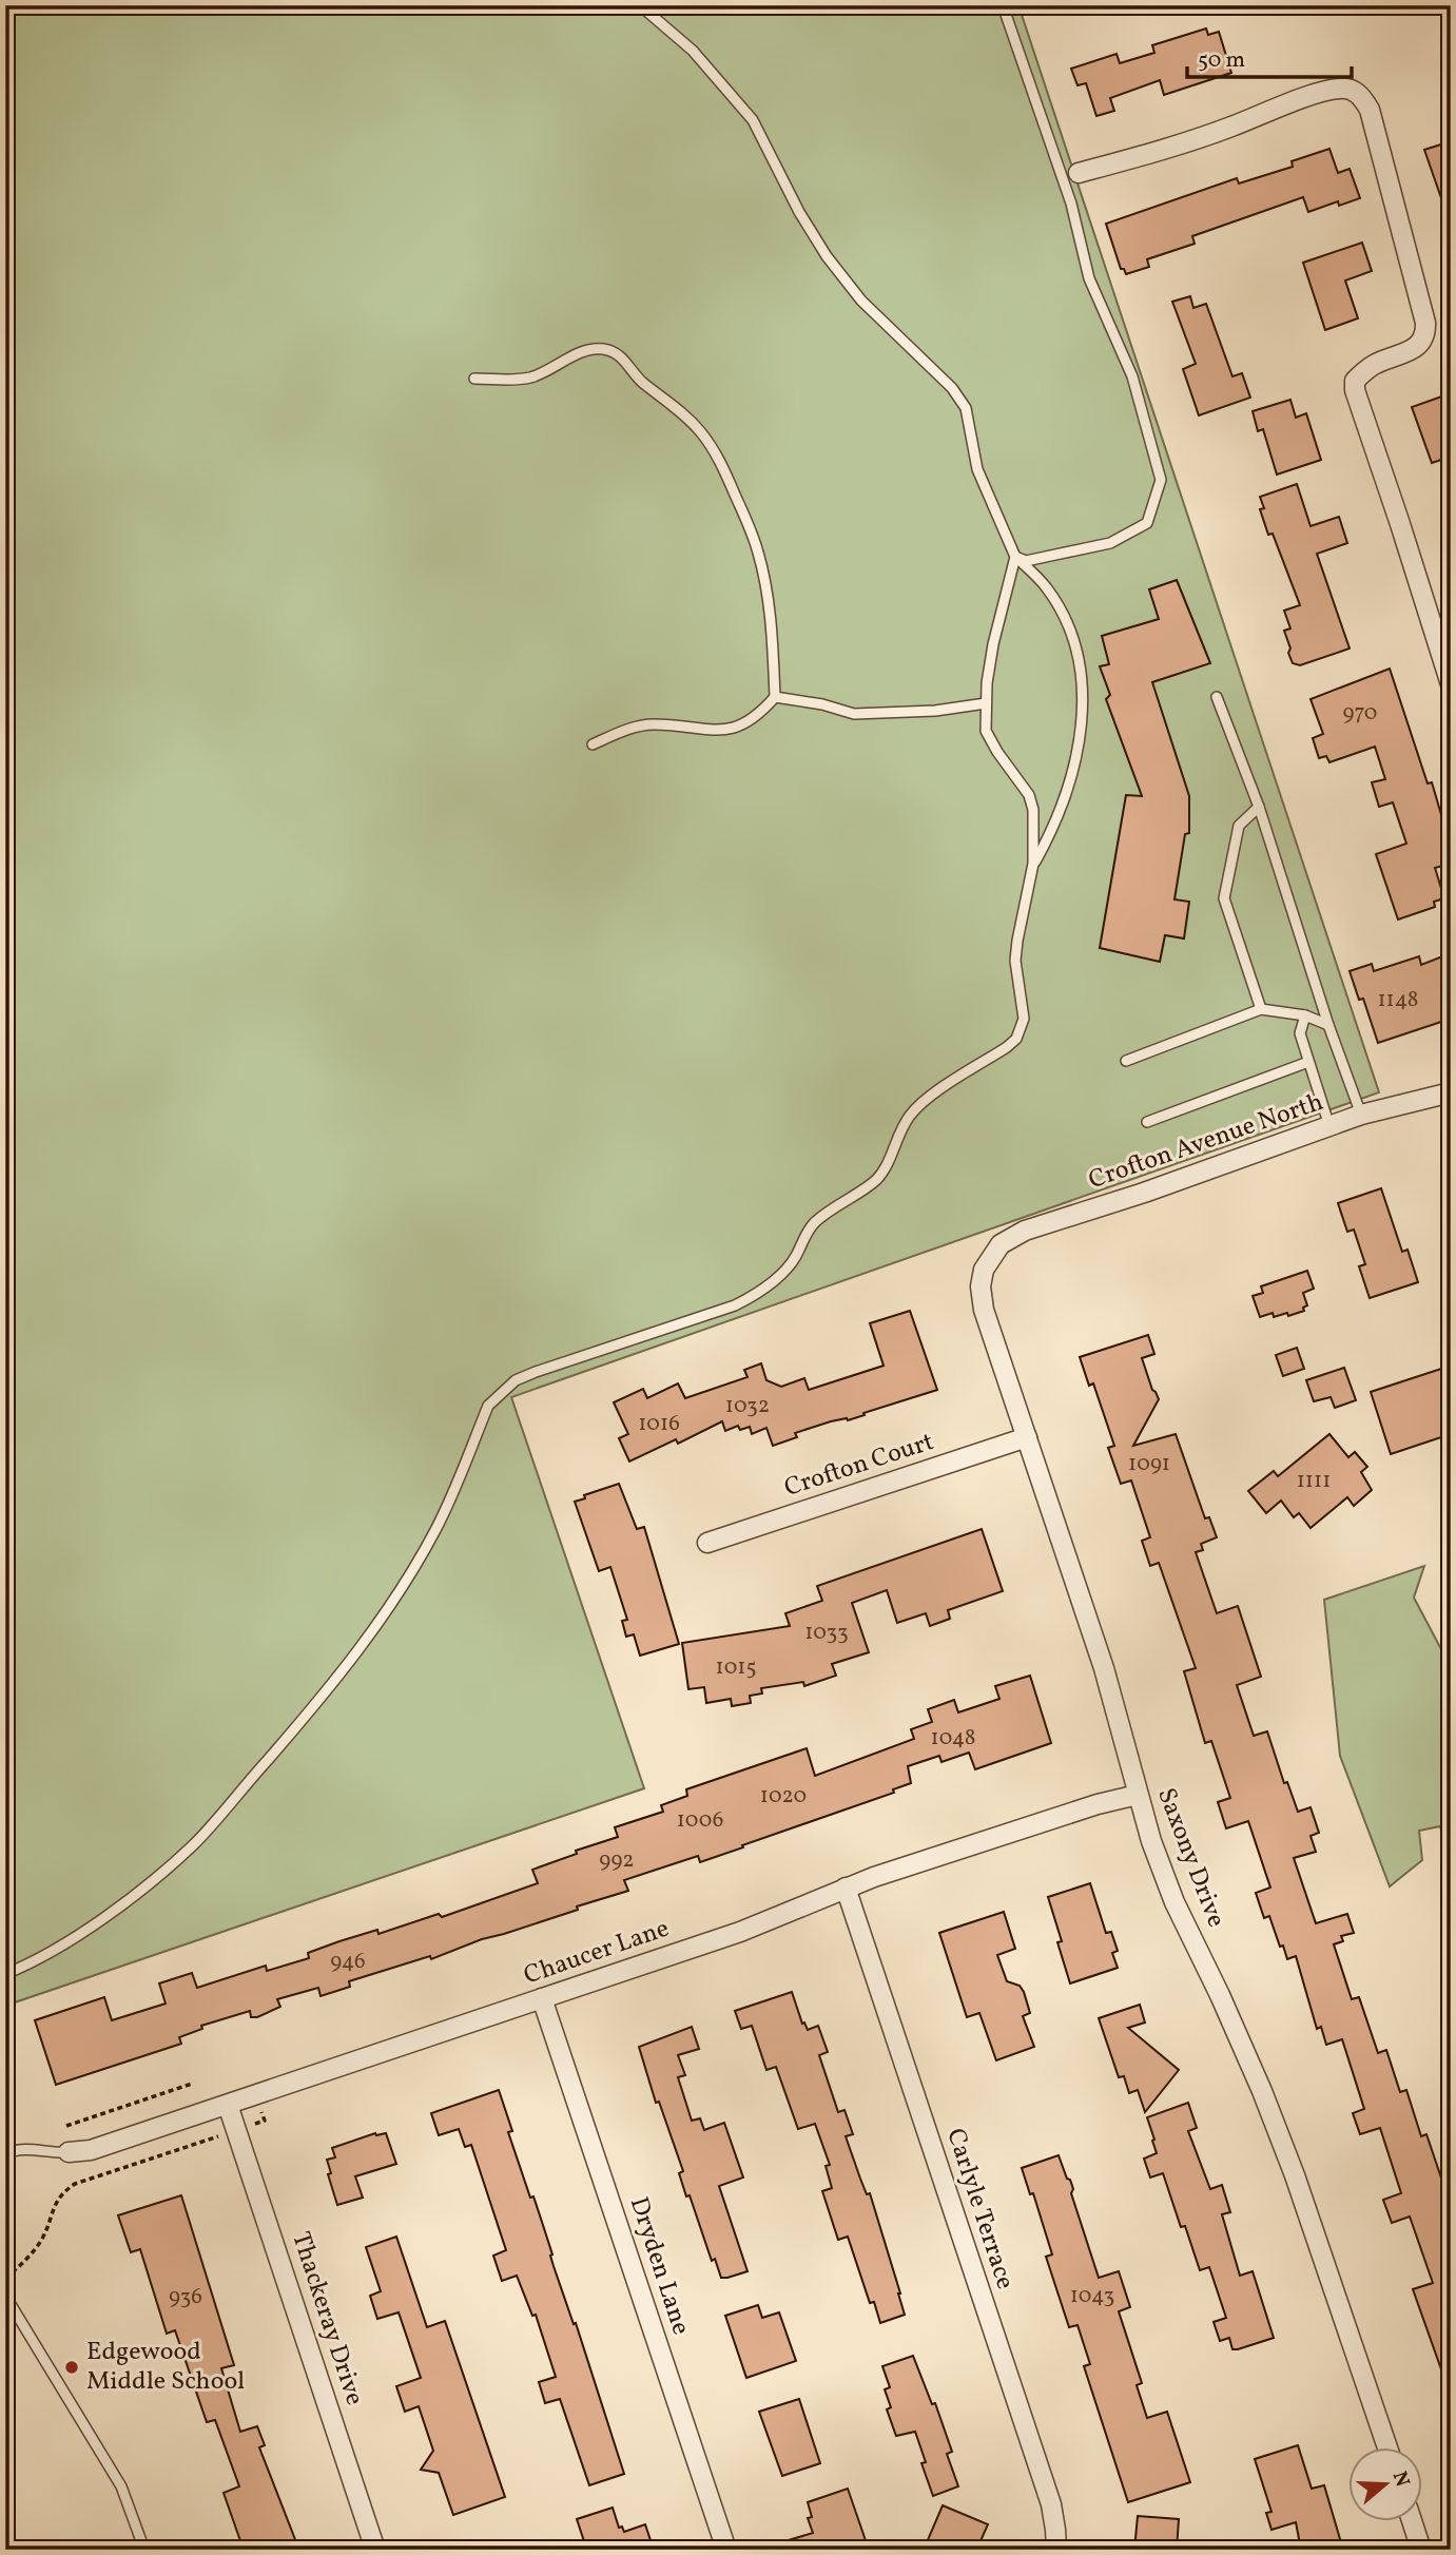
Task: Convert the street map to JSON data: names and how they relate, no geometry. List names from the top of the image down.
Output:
{
  "streets": {
    "street": [
      "Crofton Avenue North",
      "Crofton Court",
      "Saxony Drive",
      "Chaucer Lane",
      "Carlyle Terrace",
      "Dryden Lane",
      "Thackeray Drive"
    ]
  },
  "crossings": [
    ["Crofton Avenue North", "Saxony Drive"],
    ["Crofton Court", "Saxony Drive"],
    ["Saxony Drive", "Chaucer Lane"],
    ["Chaucer Lane", "Carlyle Terrace"],
    ["Chaucer Lane", "Dryden Lane"],
    ["Chaucer Lane", "Thackeray Drive"]
  ],
  "places": ["Edgewood Middle School"],
  "house_numbers": [
    "970",
    "1148",
    "1032",
    "1016",
    "1091",
    "1111",
    "1033",
    "1015",
    "1048",
    "1020",
    "1006",
    "992",
    "946",
    "1043",
    "936"
  ],
  "scale_bar": "50 m",
  "north": "right"
}
